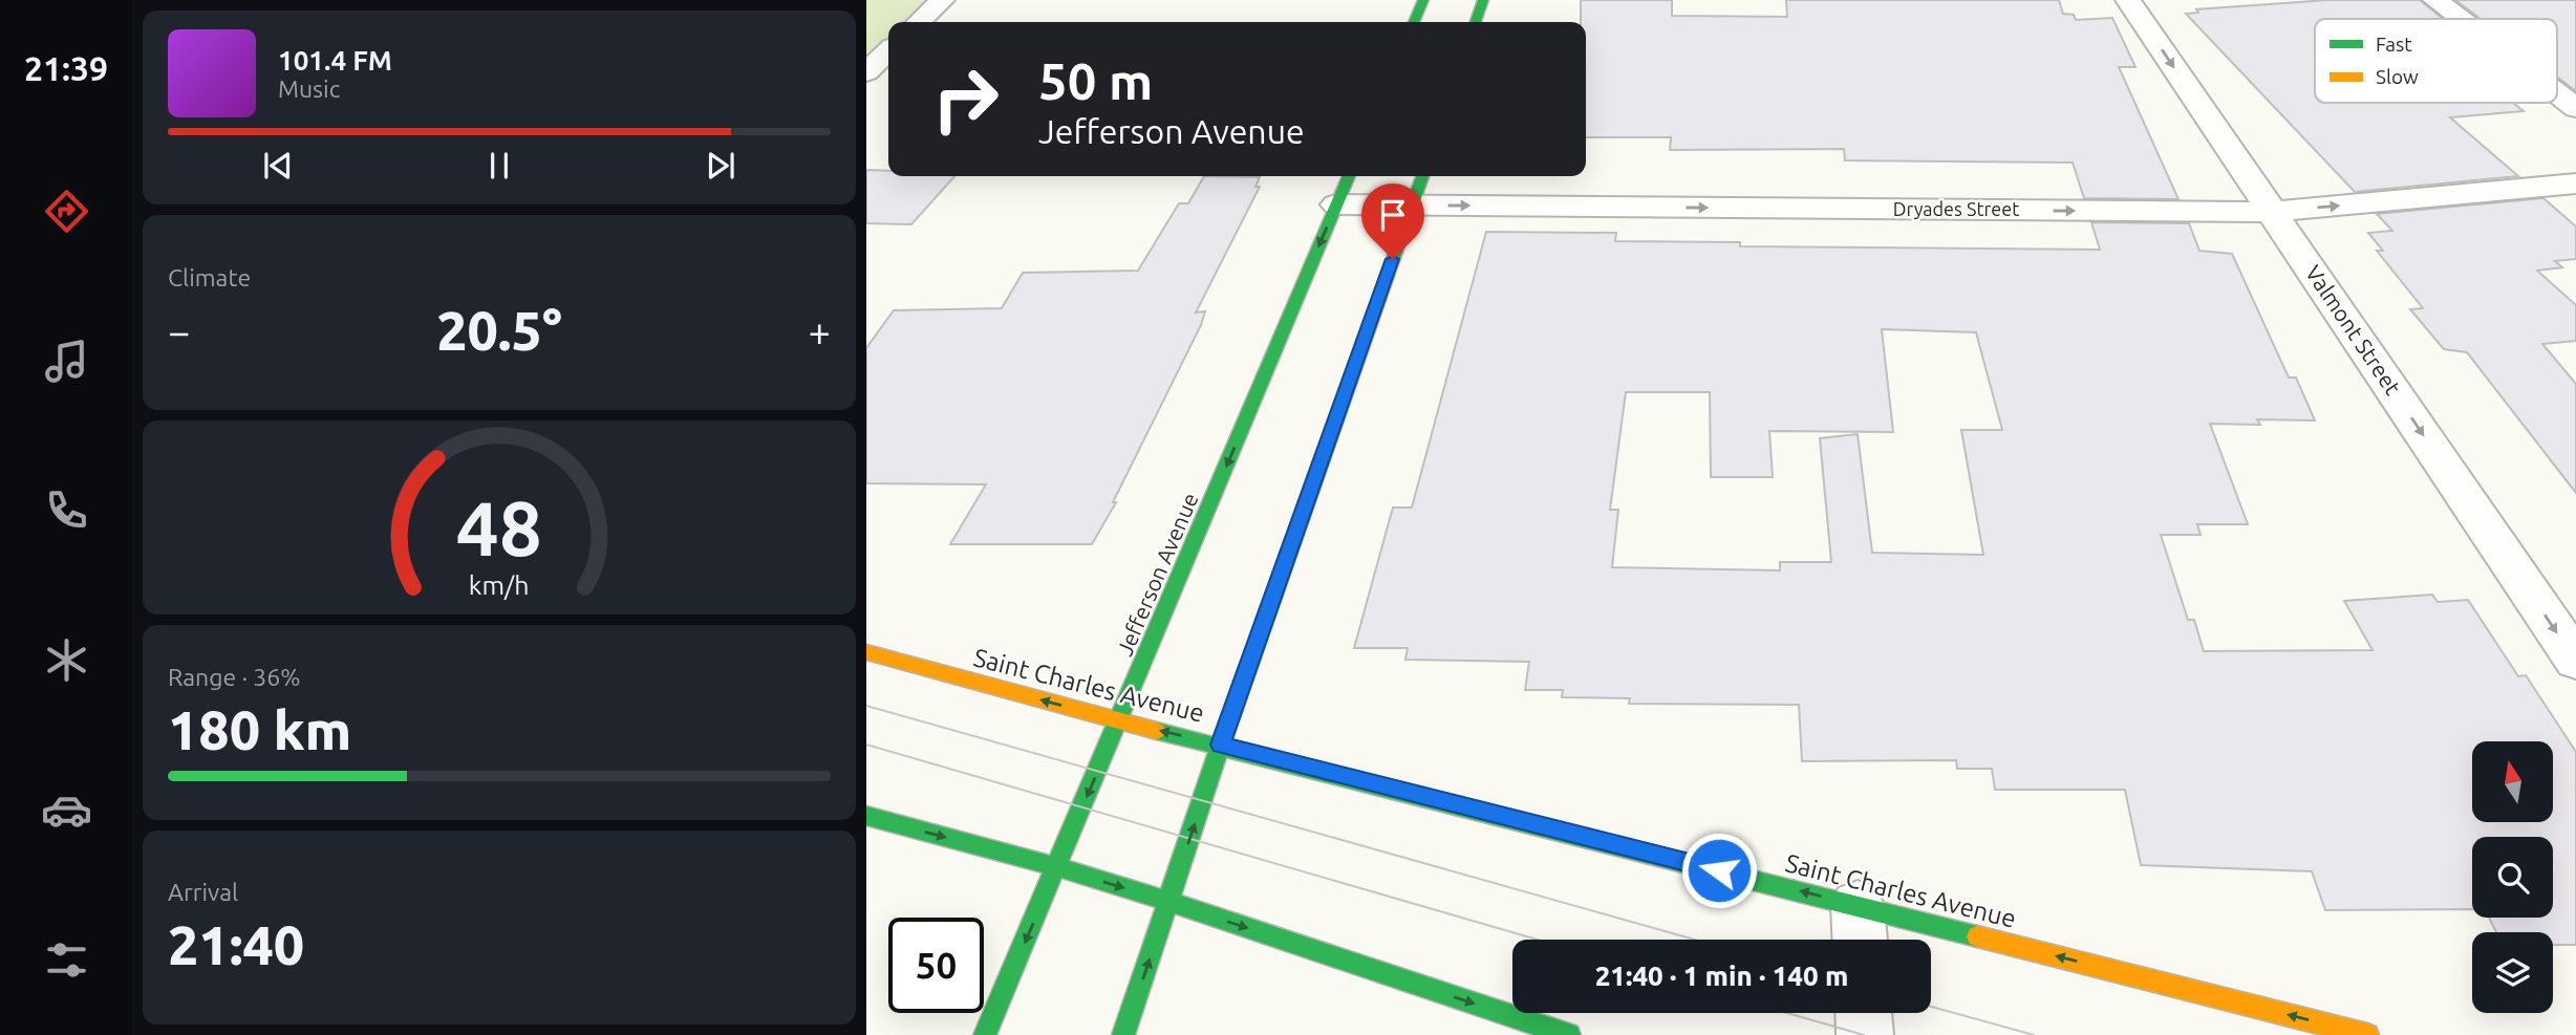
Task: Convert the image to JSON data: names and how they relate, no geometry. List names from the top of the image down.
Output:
{
  "streets": {
    "street": [
      "Dryades Street",
      "Valmont Street",
      "Jefferson Avenue",
      "Saint Charles Avenue"
    ]
  },
  "crossings": [
    ["Dryades Street", "Valmont Street"],
    ["Dryades Street", "Jefferson Avenue"],
    ["Jefferson Avenue", "Saint Charles Avenue"]
  ],
  "one_way": ["Dryades Street", "Valmont Street", "Saint Charles Avenue"],
  "legend": ["Fast", "Slow"],
  "north": "top",
  "page": {
    "tabs": "21:39",
    "turn": ["50 m", "Jefferson Avenue"],
    "song": ["101.4 FM", "Music"],
    "tile": [
      "Climate",
      ["Range · 36%", "180 km"],
      ["Arrival", "21:40"]
    ],
    "heat": ["−", "20.5°", "+"],
    "limit": "50",
    "trip": "21:40 · 1 min · 140 m",
    "gauge": ["48", "km/h"]
  }
}
